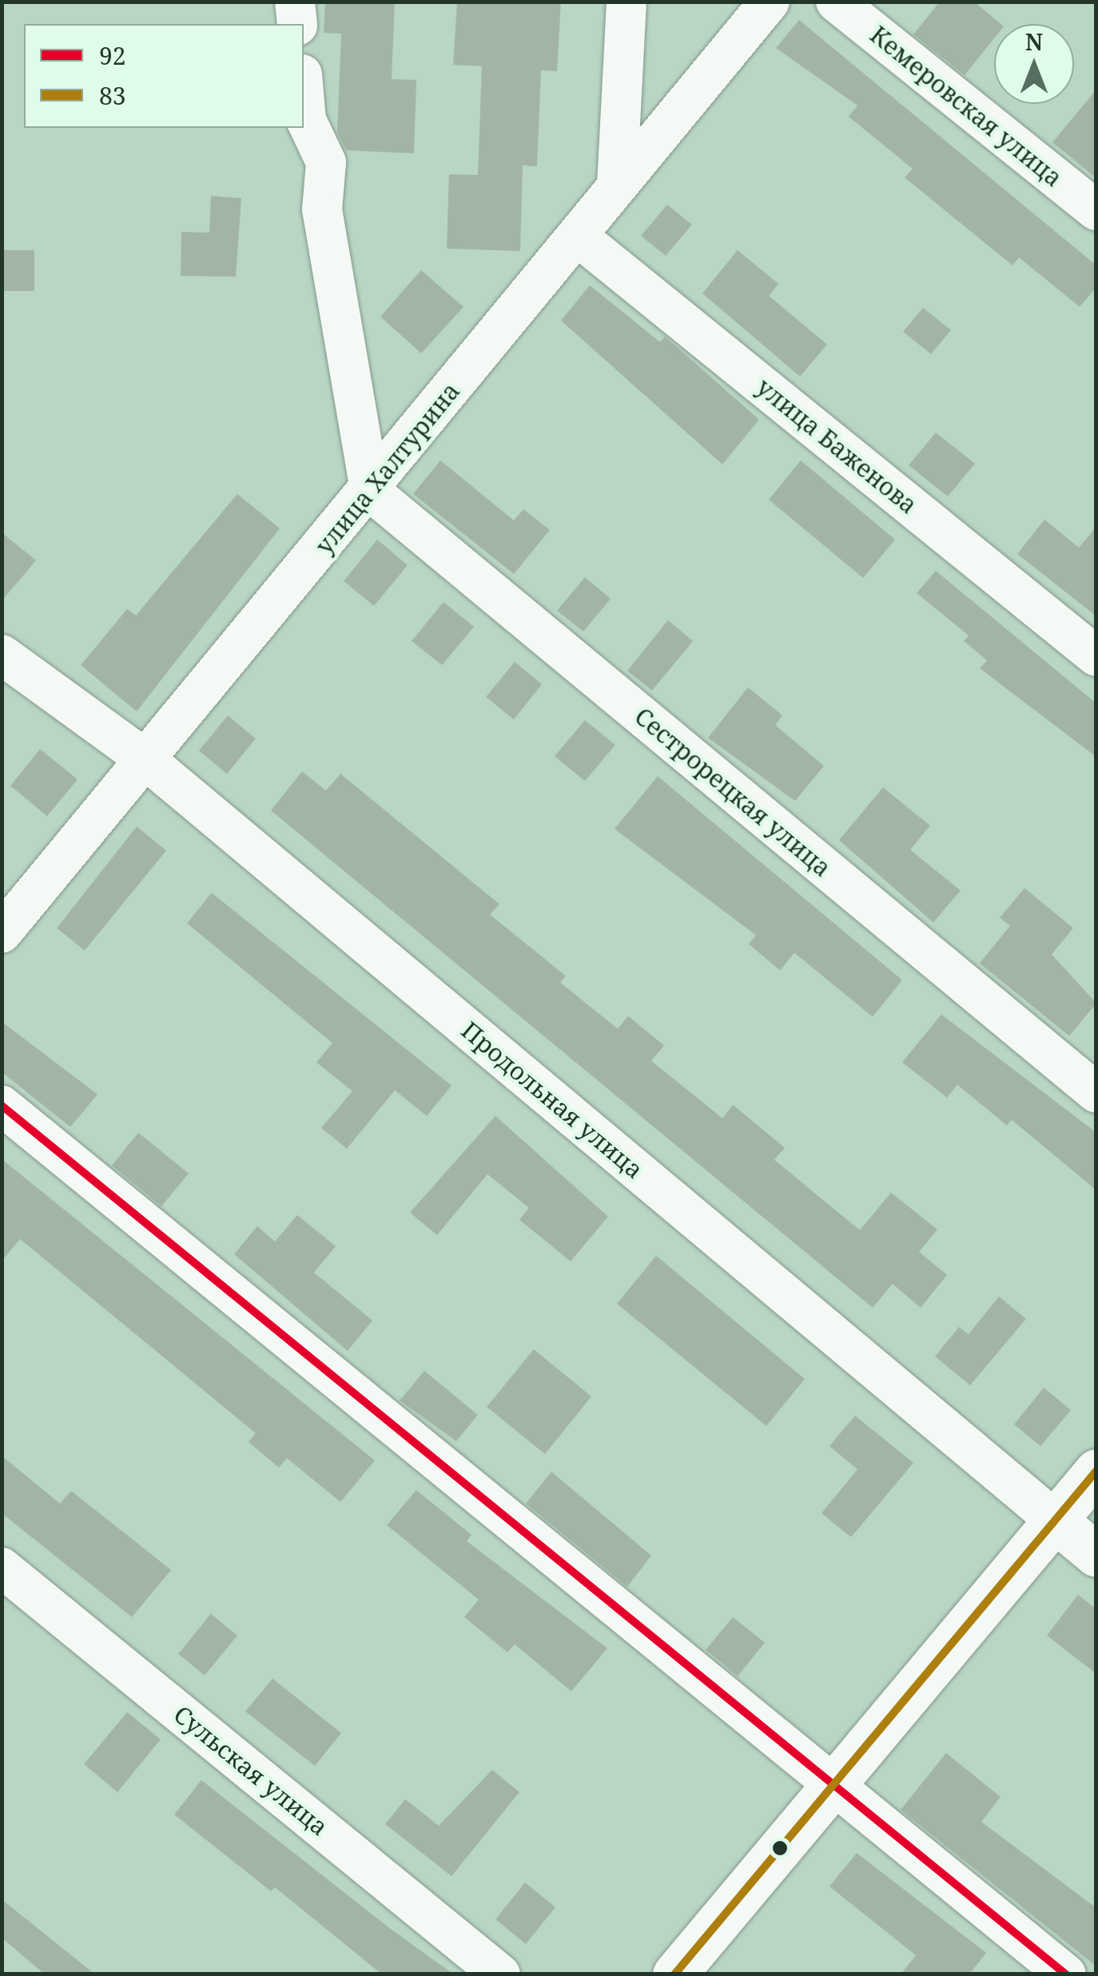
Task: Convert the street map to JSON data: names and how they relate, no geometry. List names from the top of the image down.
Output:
{
  "streets": {
    "main road": ["Продольная улица"],
    "street": [
      "Кемеровская улица",
      "улица Баженова",
      "улица Халтурина",
      "Сестрорецкая улица",
      "Сульская улица"
    ]
  },
  "crossings": [
    ["улица Баженова", "улица Халтурина"],
    ["улица Халтурина", "Сестрорецкая улица"],
    ["улица Халтурина", "Продольная улица"]
  ],
  "lines": ["transit line 92", "transit line 83"],
  "legend": ["92", "83"],
  "north": "top"
}
